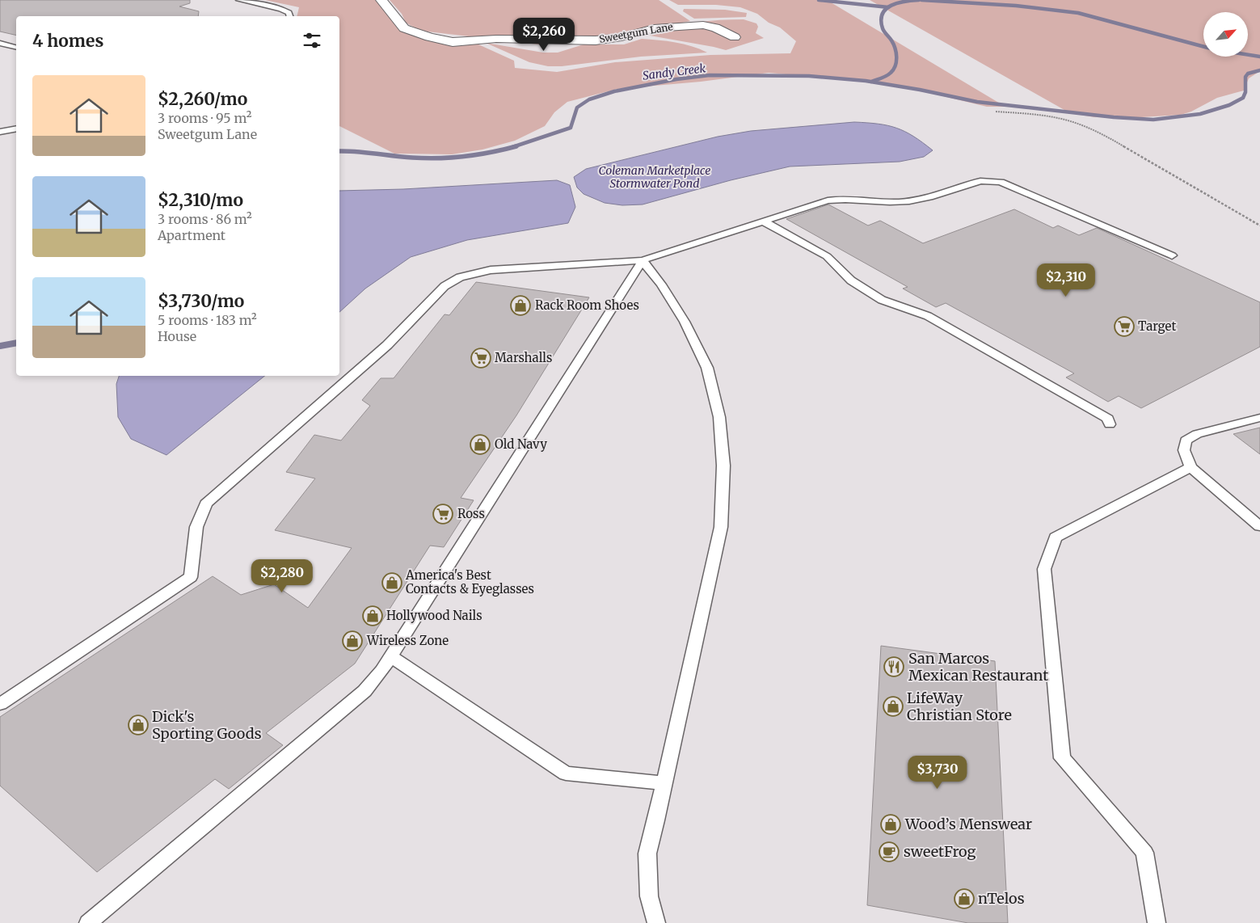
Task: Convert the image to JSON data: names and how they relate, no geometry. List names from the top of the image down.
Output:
{
  "streets": {
    "street": ["Sweetgum Lane"]
  },
  "water": ["Sandy Creek", "Coleman Marketplace Stormwater Pond"],
  "places": {
    "shop": [
      "Rack Room Shoes",
      "Old Navy",
      "America's Best Contacts & Eyeglasses",
      "Hollywood Nails",
      "Wireless Zone",
      "LifeWay Christian Store",
      "Dick's Sporting Goods",
      "Wood’s Menswear",
      "nTelos"
    ],
    "supermarket": ["Target", "Marshalls", "Ross"],
    "restaurant": ["San Marcos Mexican Restaurant"],
    "cafe": ["sweetFrog"]
  },
  "north": "top right",
  "page": {
    "heading": "4 homes",
    "price": [
      "$2,260",
      "$2,310",
      "$2,280",
      "$3,730"
    ],
    "list": [
      {
        "name": "$2,260/mo",
        "note": "3 rooms · 95 m² · Sweetgum Lane"
      },
      {
        "name": "$2,310/mo",
        "note": "3 rooms · 86 m² · Apartment"
      },
      {
        "name": "$3,730/mo",
        "note": "5 rooms · 183 m² · House"
      }
    ]
  }
}
